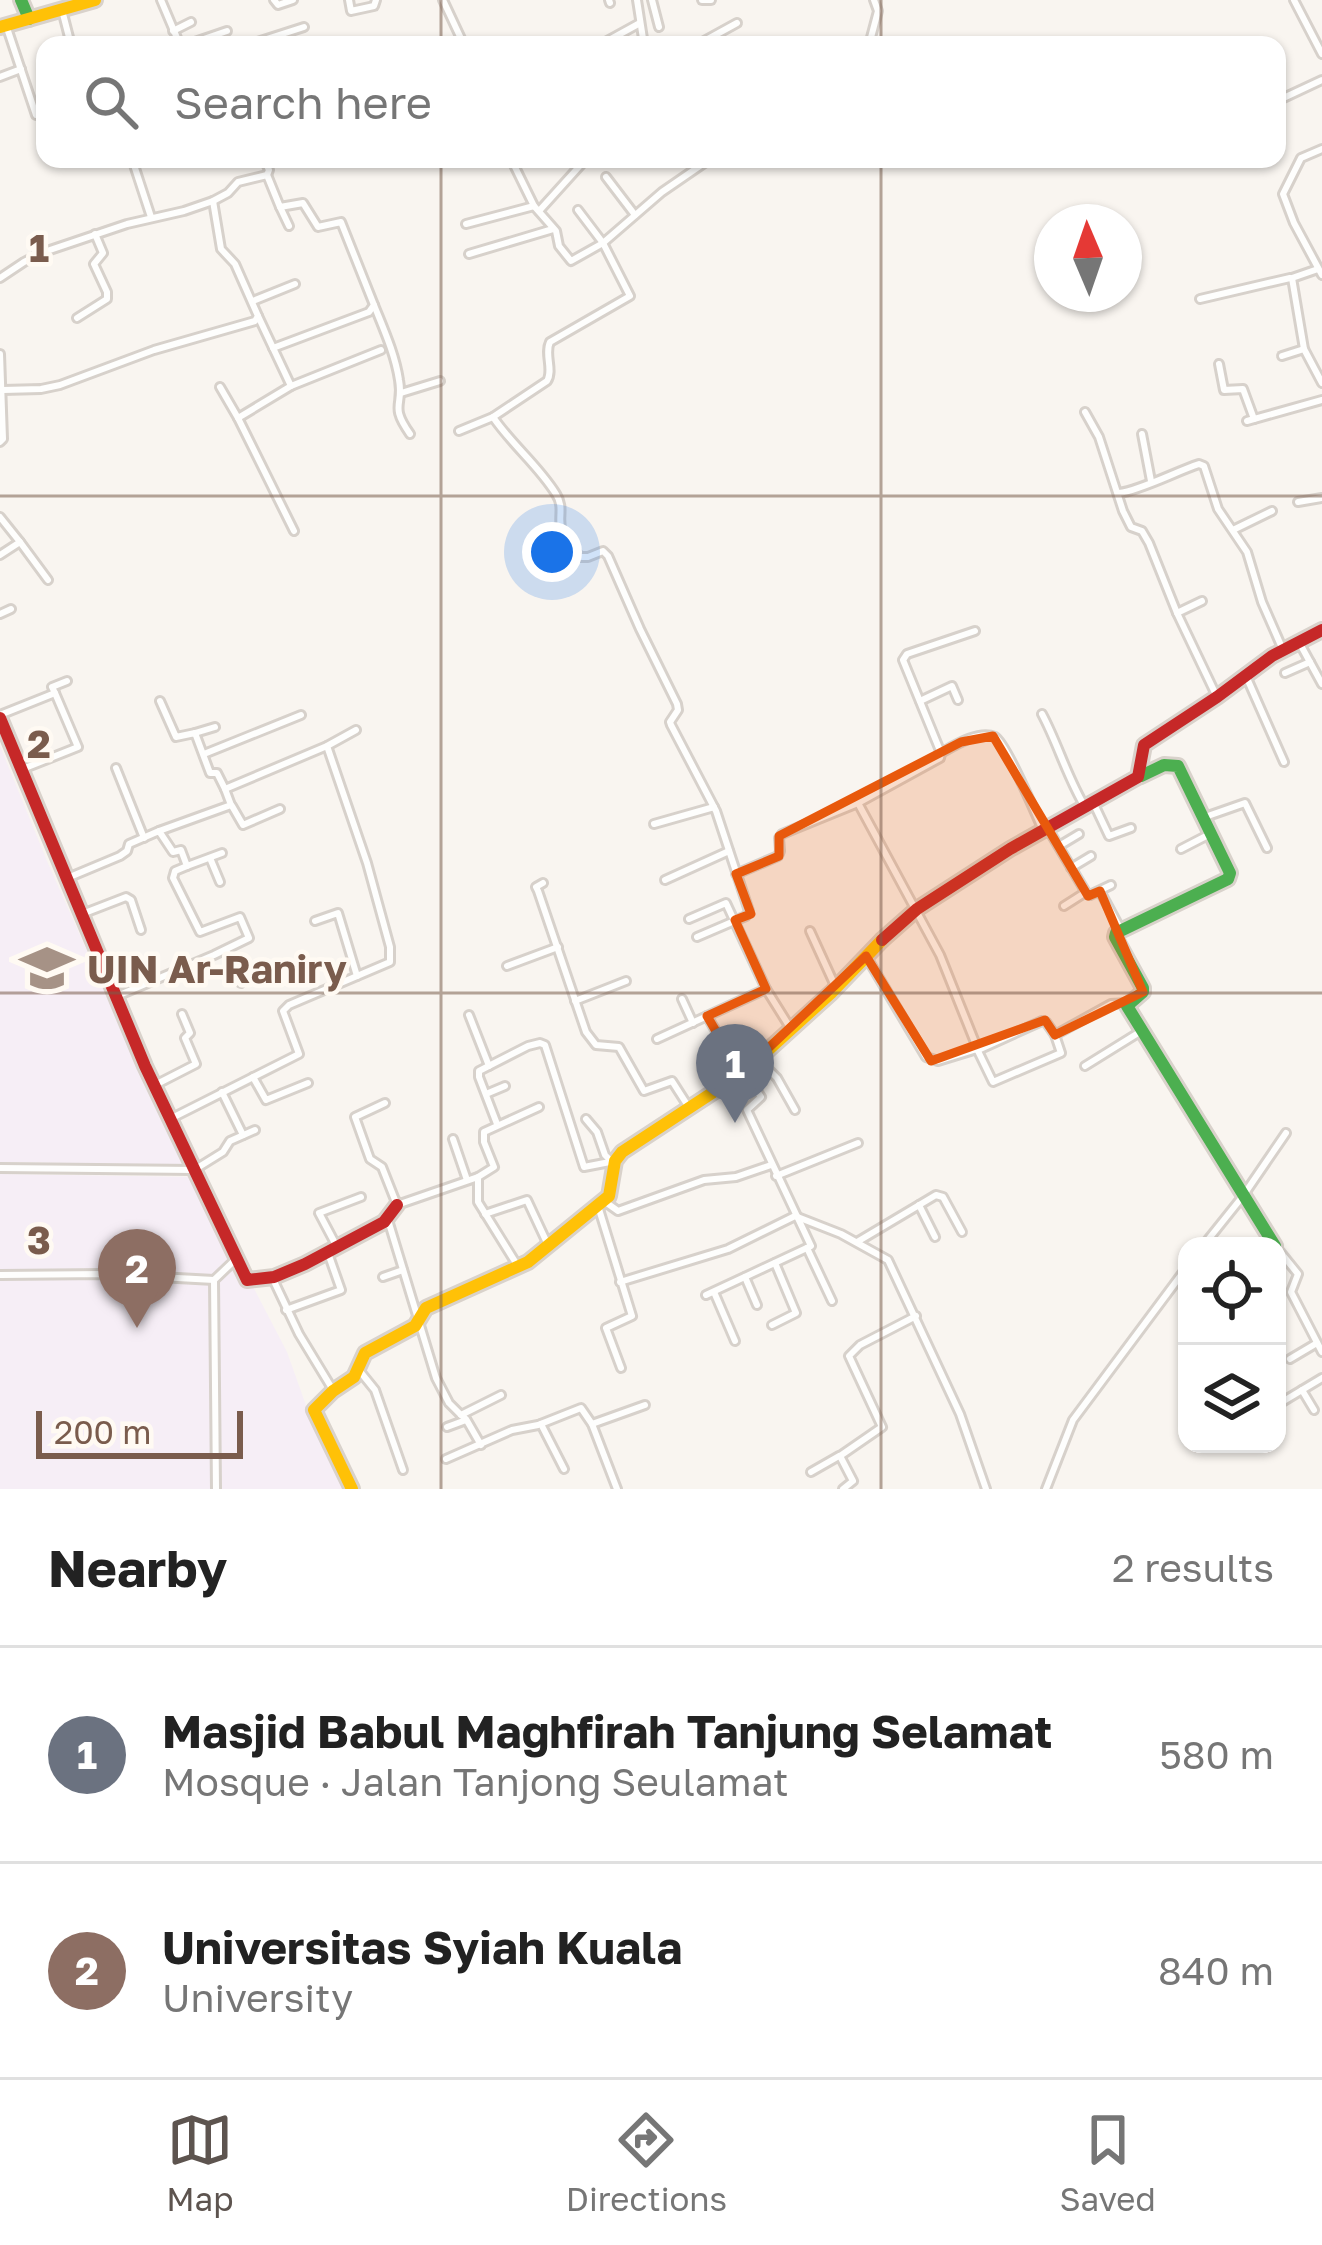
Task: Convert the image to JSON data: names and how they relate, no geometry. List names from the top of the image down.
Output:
{
  "places": {
    "school or university": ["UIN Ar-Raniry"]
  },
  "scale_bar": "200 m",
  "north": "top",
  "page": {
    "search": "Search here",
    "pins": ["1", "2"],
    "scale": "200 m",
    "heading": ["Nearby", "2 results"],
    "list": [
      {
        "mark": "1",
        "name": "Masjid Babul Maghfirah Tanjung Selamat",
        "note": "Mosque · Jalan Tanjong Seulamat",
        "value": "580 m"
      },
      {
        "mark": "2",
        "name": "Universitas Syiah Kuala",
        "note": "University",
        "value": "840 m"
      }
    ],
    "nav": ["Map", "Directions", "Saved"]
  },
  "grid": {
    "rows": ["1", "2", "3"]
  }
}
